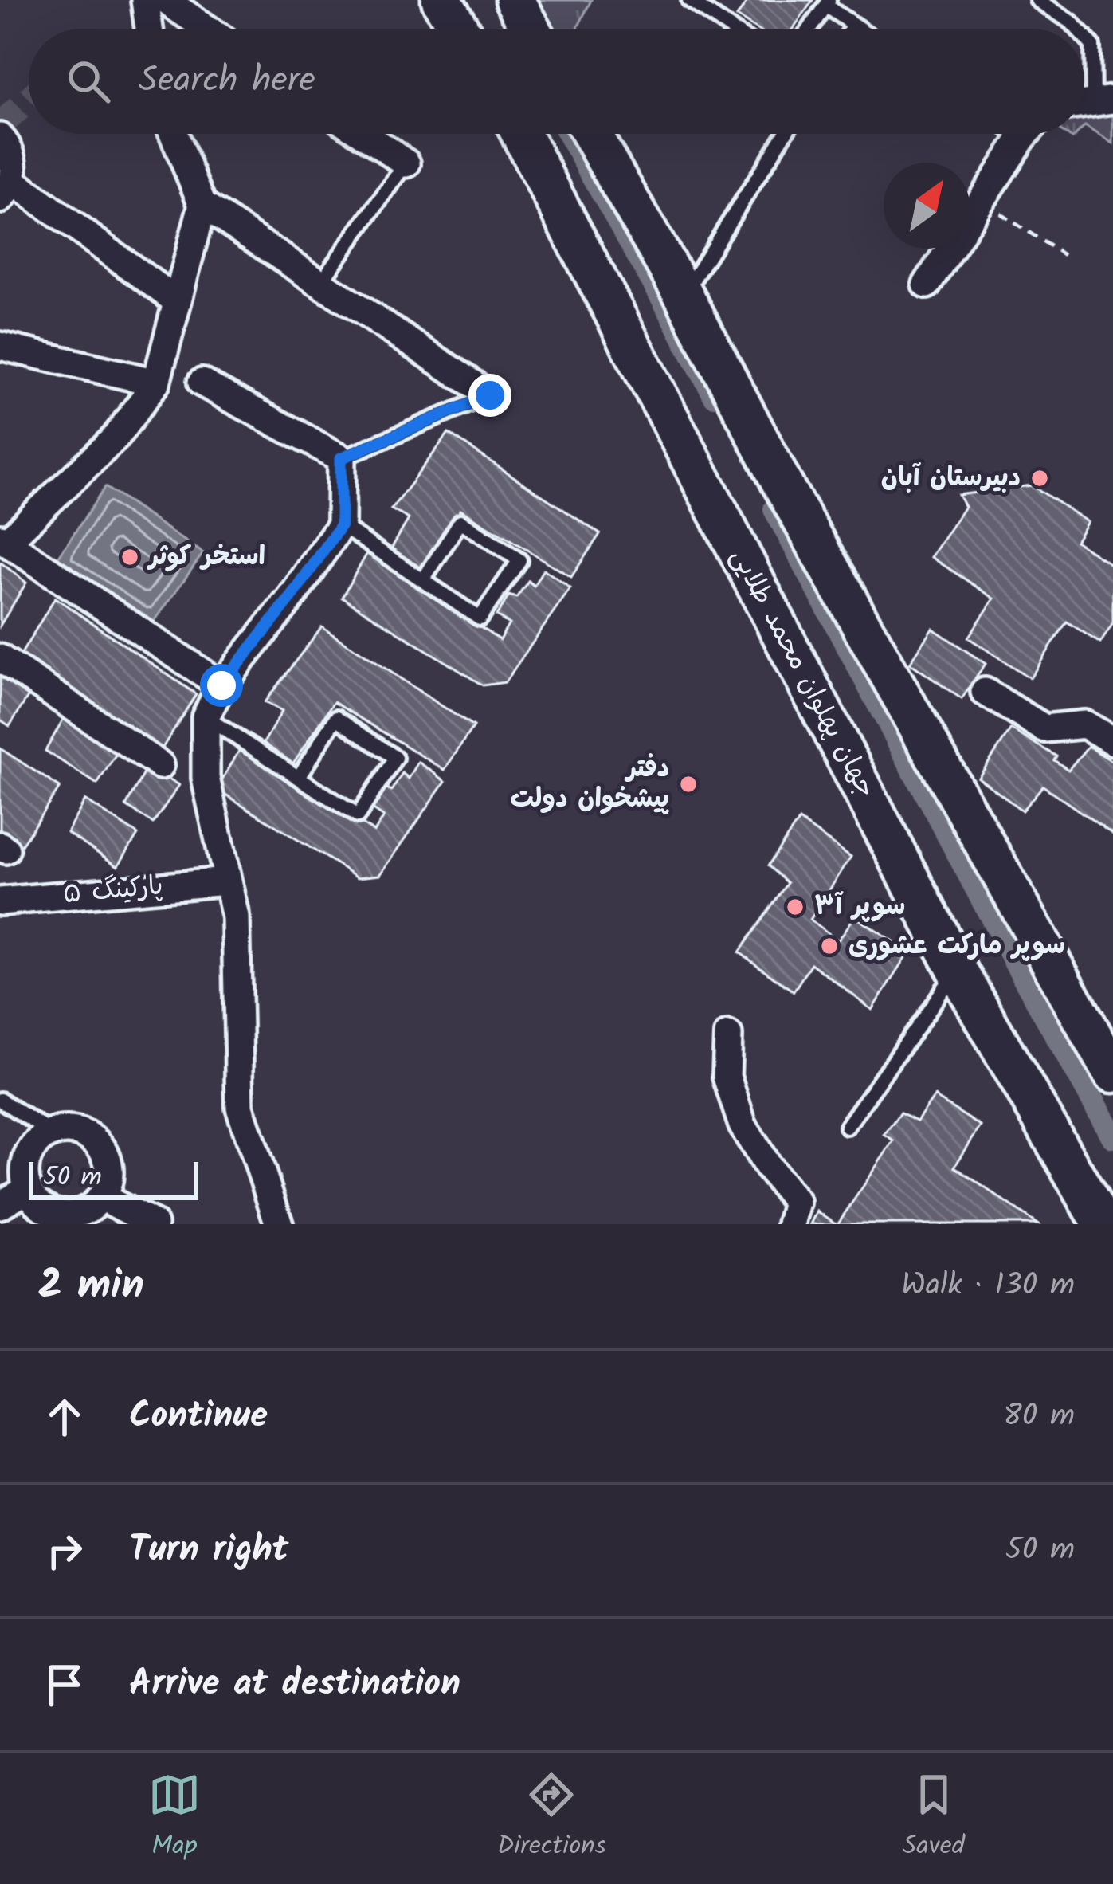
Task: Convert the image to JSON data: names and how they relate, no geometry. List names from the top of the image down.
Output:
{
  "streets": {
    "street": ["جهان پهلوان محمد طلایی", "پارکینگ ۵"]
  },
  "places": [
    "دبیرستان آبان",
    "استخر کوثر",
    "دفتر پیشخوان دولت",
    "سوپر آ۳",
    "سوپر مارکت عشوری"
  ],
  "scale_bar": "50 m",
  "north": "top right",
  "page": {
    "search": "Search here",
    "scale": "50 m",
    "heading": ["2 min", "Walk · 130 m"],
    "list": [
      ["Continue", "80 m"],
      ["Turn right", "50 m"],
      "Arrive at destination"
    ],
    "nav": ["Map", "Directions", "Saved"]
  }
}
